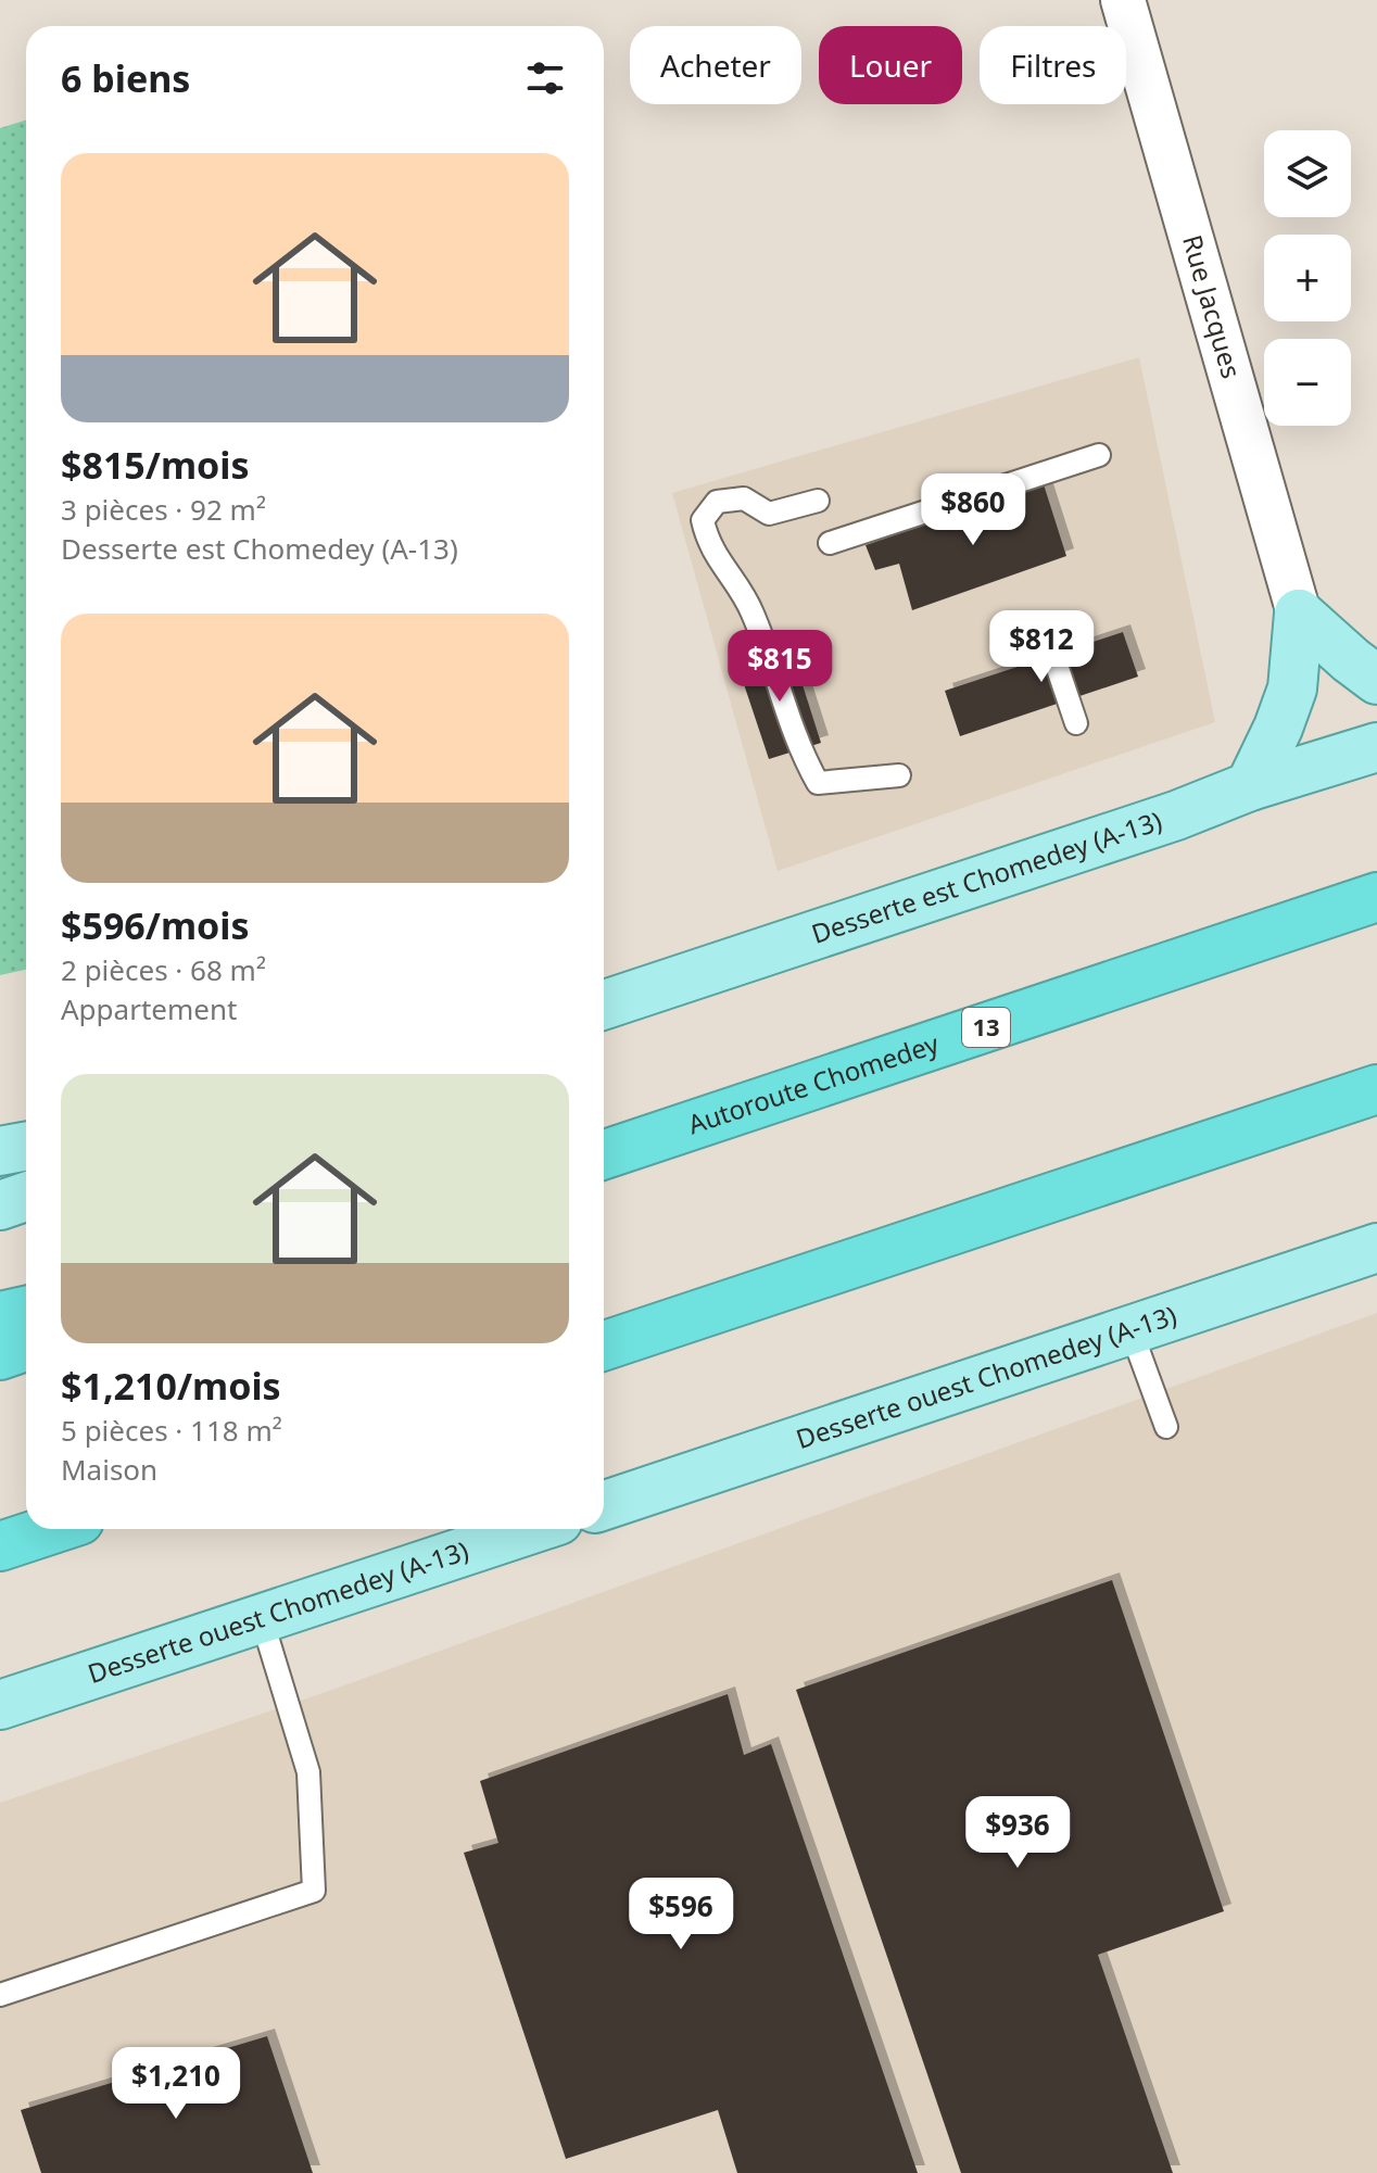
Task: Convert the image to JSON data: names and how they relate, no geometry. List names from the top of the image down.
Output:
{
  "streets": {
    "highway": ["13", "Autoroute Chomedey"],
    "main road": ["Desserte est Chomedey (A-13)", "Desserte ouest Chomedey (A-13)"],
    "street": ["Rue Jacques"]
  },
  "page": {
    "chip": ["Acheter", "Louer", "Filtres"],
    "heading": "6 biens",
    "map_buttons": ["+", "−"],
    "list": [
      {
        "name": "$815/mois",
        "note": "3 pièces · 92 m² · Desserte est Chomedey (A-13)"
      },
      {
        "name": "$596/mois",
        "note": "2 pièces · 68 m² · Appartement"
      },
      {
        "name": "$1,210/mois",
        "note": "5 pièces · 118 m² · Maison"
      }
    ],
    "price": [
      "$860",
      "$812",
      "$815",
      "$936",
      "$596",
      "$1,210"
    ]
  }
}
